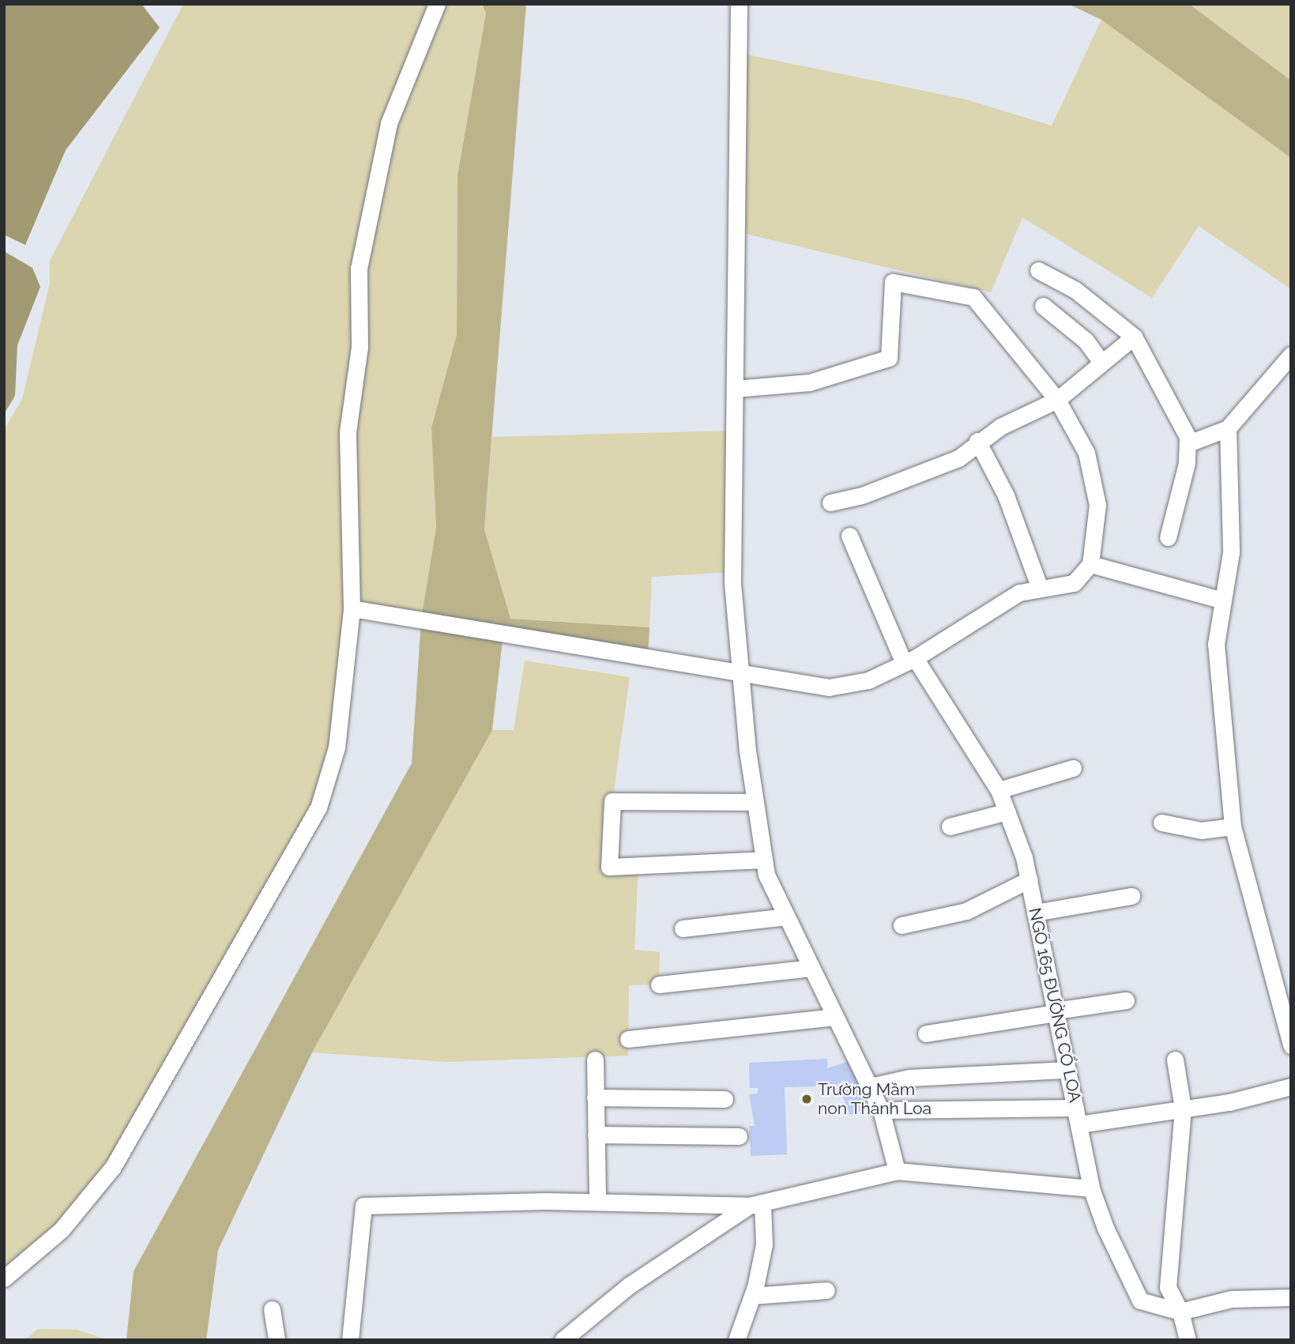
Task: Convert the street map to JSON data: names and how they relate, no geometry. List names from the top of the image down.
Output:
{
  "streets": {
    "street": ["NGÕ 165 ĐƯỜNG CỔ LOA"]
  },
  "places": ["Trường Mầm non Thành Loa"]
}
